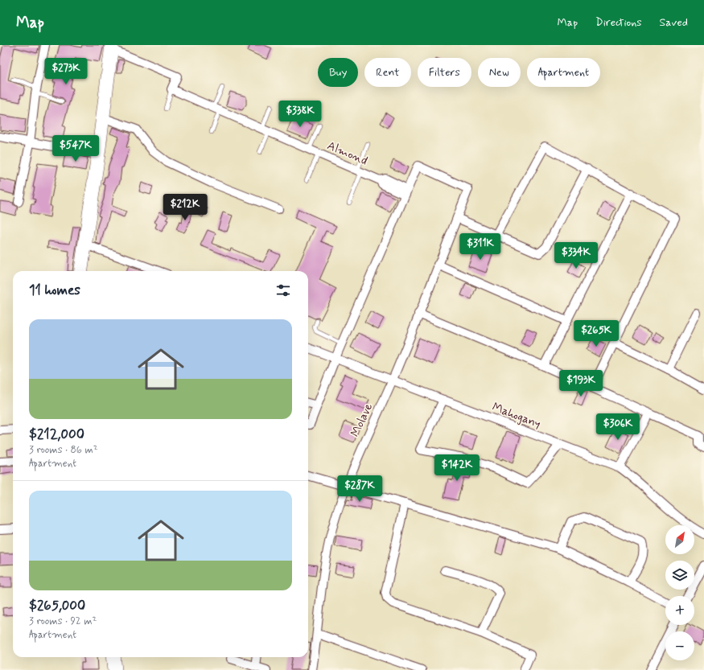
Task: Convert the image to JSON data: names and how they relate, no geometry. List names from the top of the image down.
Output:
{
  "streets": {
    "street": ["Almond", "Mahogany", "Molave"]
  },
  "crossings": [
    ["Almond", "Molave"],
    ["Mahogany", "Molave"]
  ],
  "north": "top right",
  "page": {
    "header": "Map",
    "nav": ["Map", "Directions", "Saved"],
    "price": [
      "$273K",
      "$338K",
      "$547K",
      "$212K",
      "$311K",
      "$334K",
      "$265K",
      "$193K",
      "$306K",
      "$142K",
      "$287K"
    ],
    "chip": [
      "Buy",
      "Rent",
      "Filters",
      "New",
      "Apartment"
    ],
    "heading": "11 homes",
    "list": [
      {
        "name": "$212,000",
        "note": "3 rooms · 86 m² · Apartment"
      },
      {
        "name": "$265,000",
        "note": "3 rooms · 92 m² · Apartment"
      }
    ],
    "map_buttons": ["+", "−"]
  }
}
